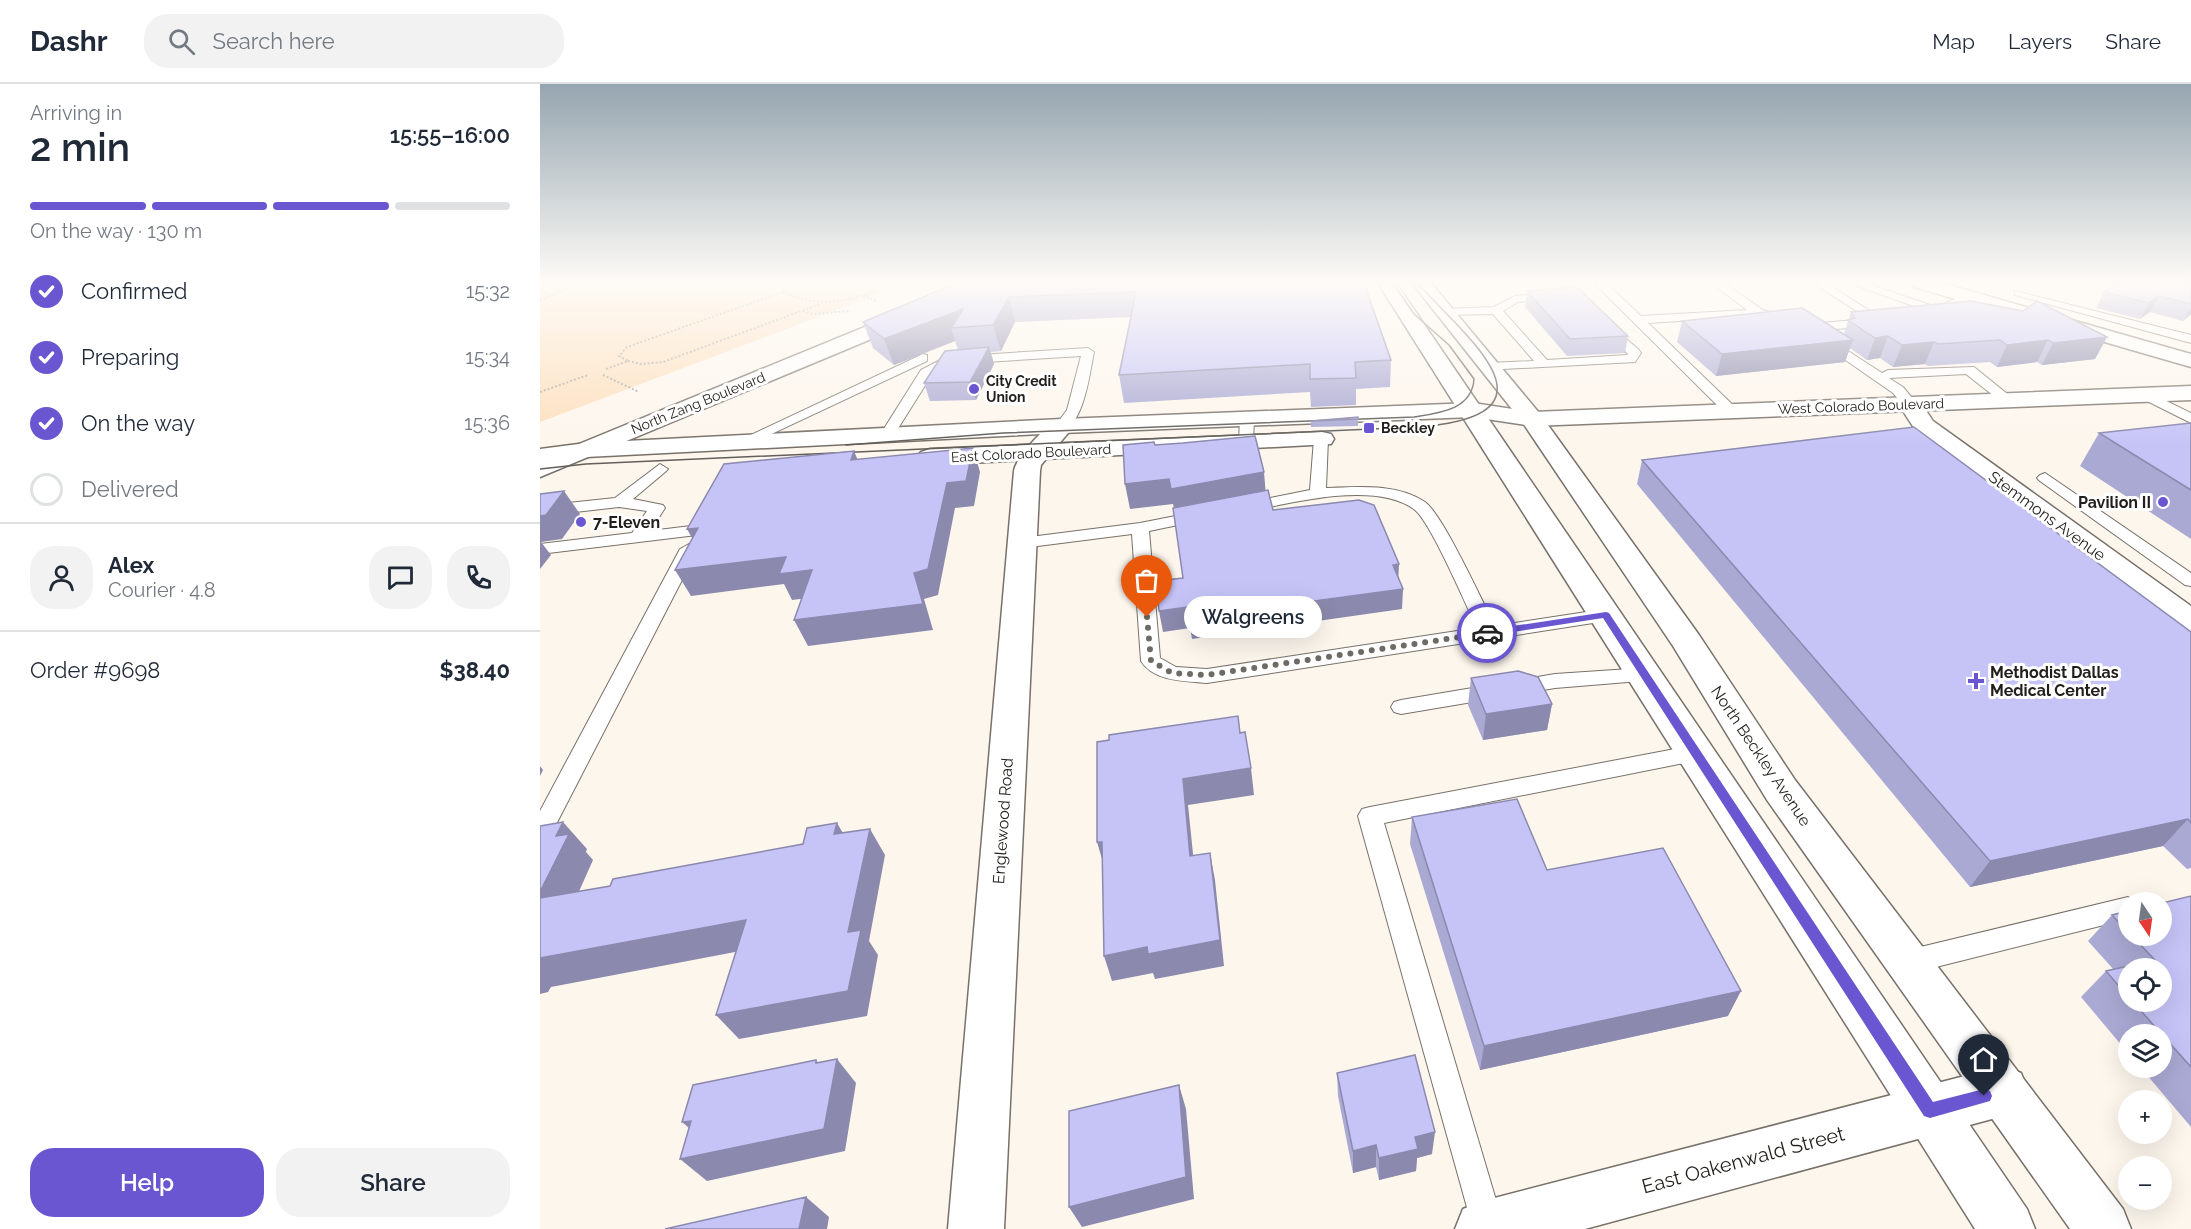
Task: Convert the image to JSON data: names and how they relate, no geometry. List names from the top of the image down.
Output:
{
  "streets": {
    "street": [
      "North Zang Boulevard",
      "West Colorado Boulevard",
      "East Colorado Boulevard",
      "Stemmons Avenue",
      "North Beckley Avenue",
      "Englewood Road",
      "East Oakenwald Street"
    ]
  },
  "crossings": [
    ["North Zang Boulevard", "East Colorado Boulevard"],
    ["West Colorado Boulevard", "East Colorado Boulevard"],
    ["West Colorado Boulevard", "Stemmons Avenue"],
    ["West Colorado Boulevard", "North Beckley Avenue"],
    ["East Colorado Boulevard", "Englewood Road"],
    ["North Beckley Avenue", "East Oakenwald Street"]
  ],
  "places": {
    "other": [
      "City Credit Union",
      "Pavilion II",
      "7-Eleven",
      "Walgreens"
    ],
    "transit": ["Beckley"],
    "health": ["Methodist Dallas Medical Center"]
  },
  "north": "bottom",
  "page": {
    "header": "Dashr",
    "search": "Search here",
    "nav": ["Map", "Layers", "Share"],
    "heading": ["2 min", "Arriving in", "15:55–16:00"],
    "panel": [
      "Alex",
      "Courier · 4.8",
      "Order #9698",
      "$38.40"
    ],
    "bar": "On the way · 130 m",
    "list": [
      ["Confirmed", "15:32"],
      ["Preparing", "15:34"],
      ["On the way", "15:36"],
      "Delivered"
    ],
    "bubble": "Walgreens",
    "map_buttons": ["+", "−"],
    "buttons": ["Help", "Share"]
  }
}
